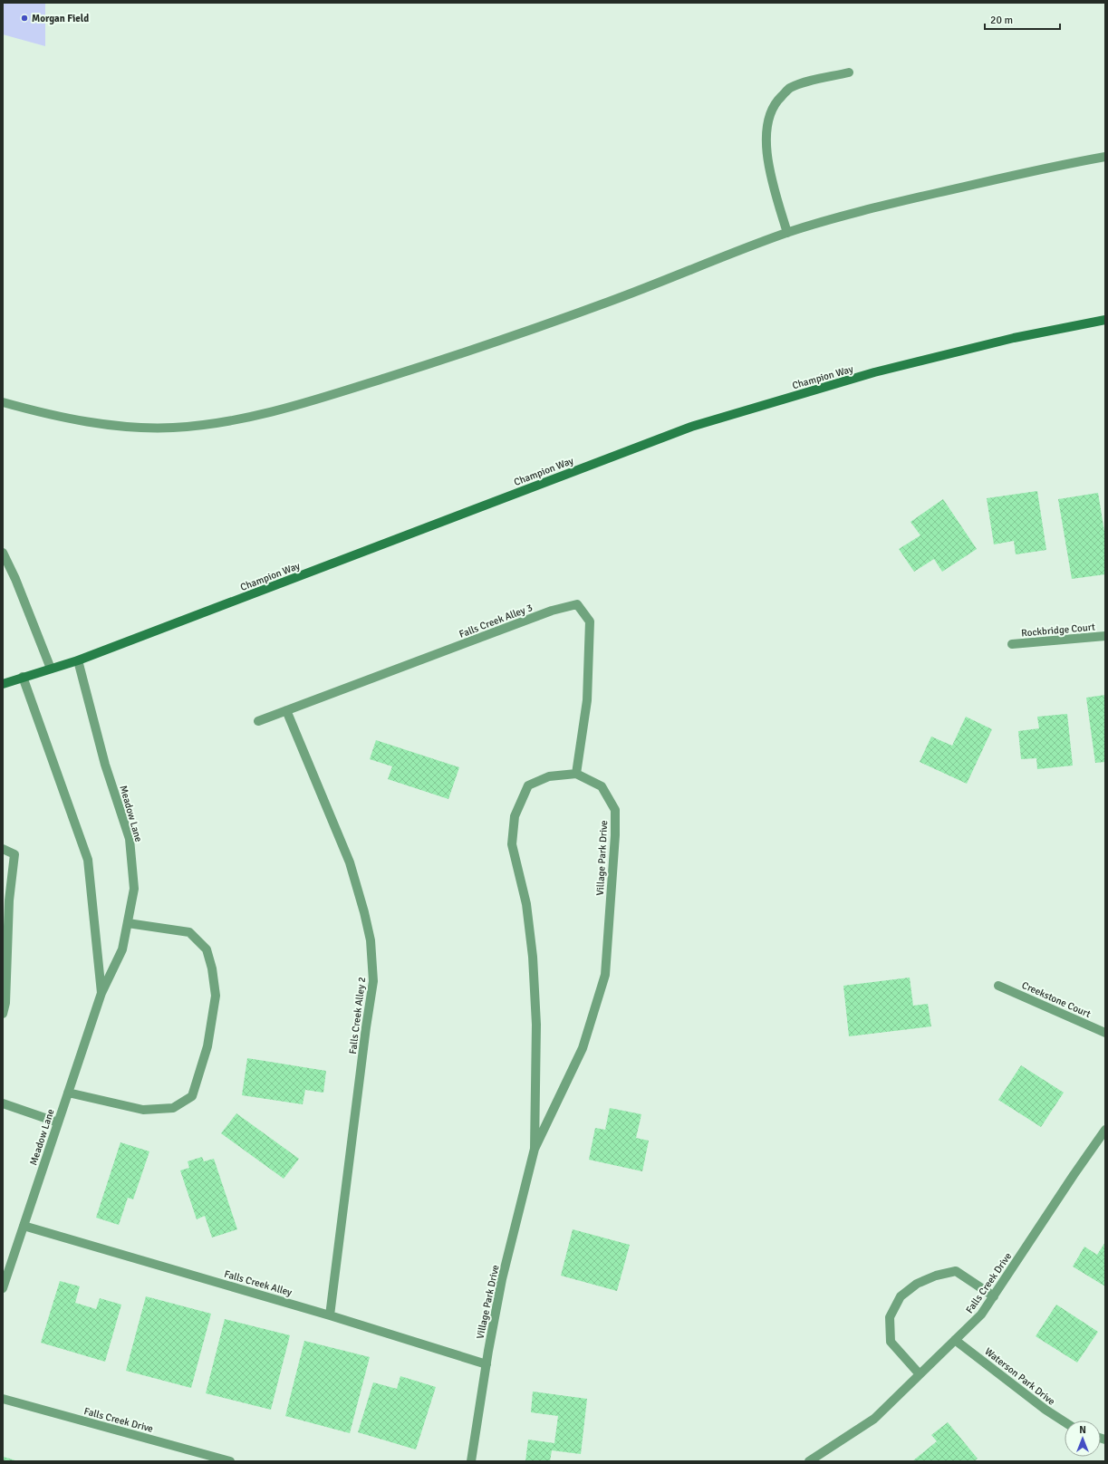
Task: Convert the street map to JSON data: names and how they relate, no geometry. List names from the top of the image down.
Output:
{
  "streets": {
    "main road": ["Champion Way"],
    "street": [
      "Falls Creek Alley 3",
      "Rockbridge Court",
      "Meadow Lane",
      "Village Park Drive",
      "Creekstone Court",
      "Falls Creek Alley 2",
      "Falls Creek Alley",
      "Falls Creek Drive",
      "Waterson Park Drive"
    ]
  },
  "crossings": [
    ["Champion Way", "Meadow Lane"],
    ["Falls Creek Alley 3", "Village Park Drive"],
    ["Falls Creek Alley 3", "Falls Creek Alley 2"],
    ["Meadow Lane", "Falls Creek Alley"],
    ["Village Park Drive", "Falls Creek Alley"],
    ["Falls Creek Alley 2", "Falls Creek Alley"],
    ["Falls Creek Drive", "Waterson Park Drive"]
  ],
  "places": ["Morgan Field"],
  "scale_bar": "20 m",
  "north": "top"
}
